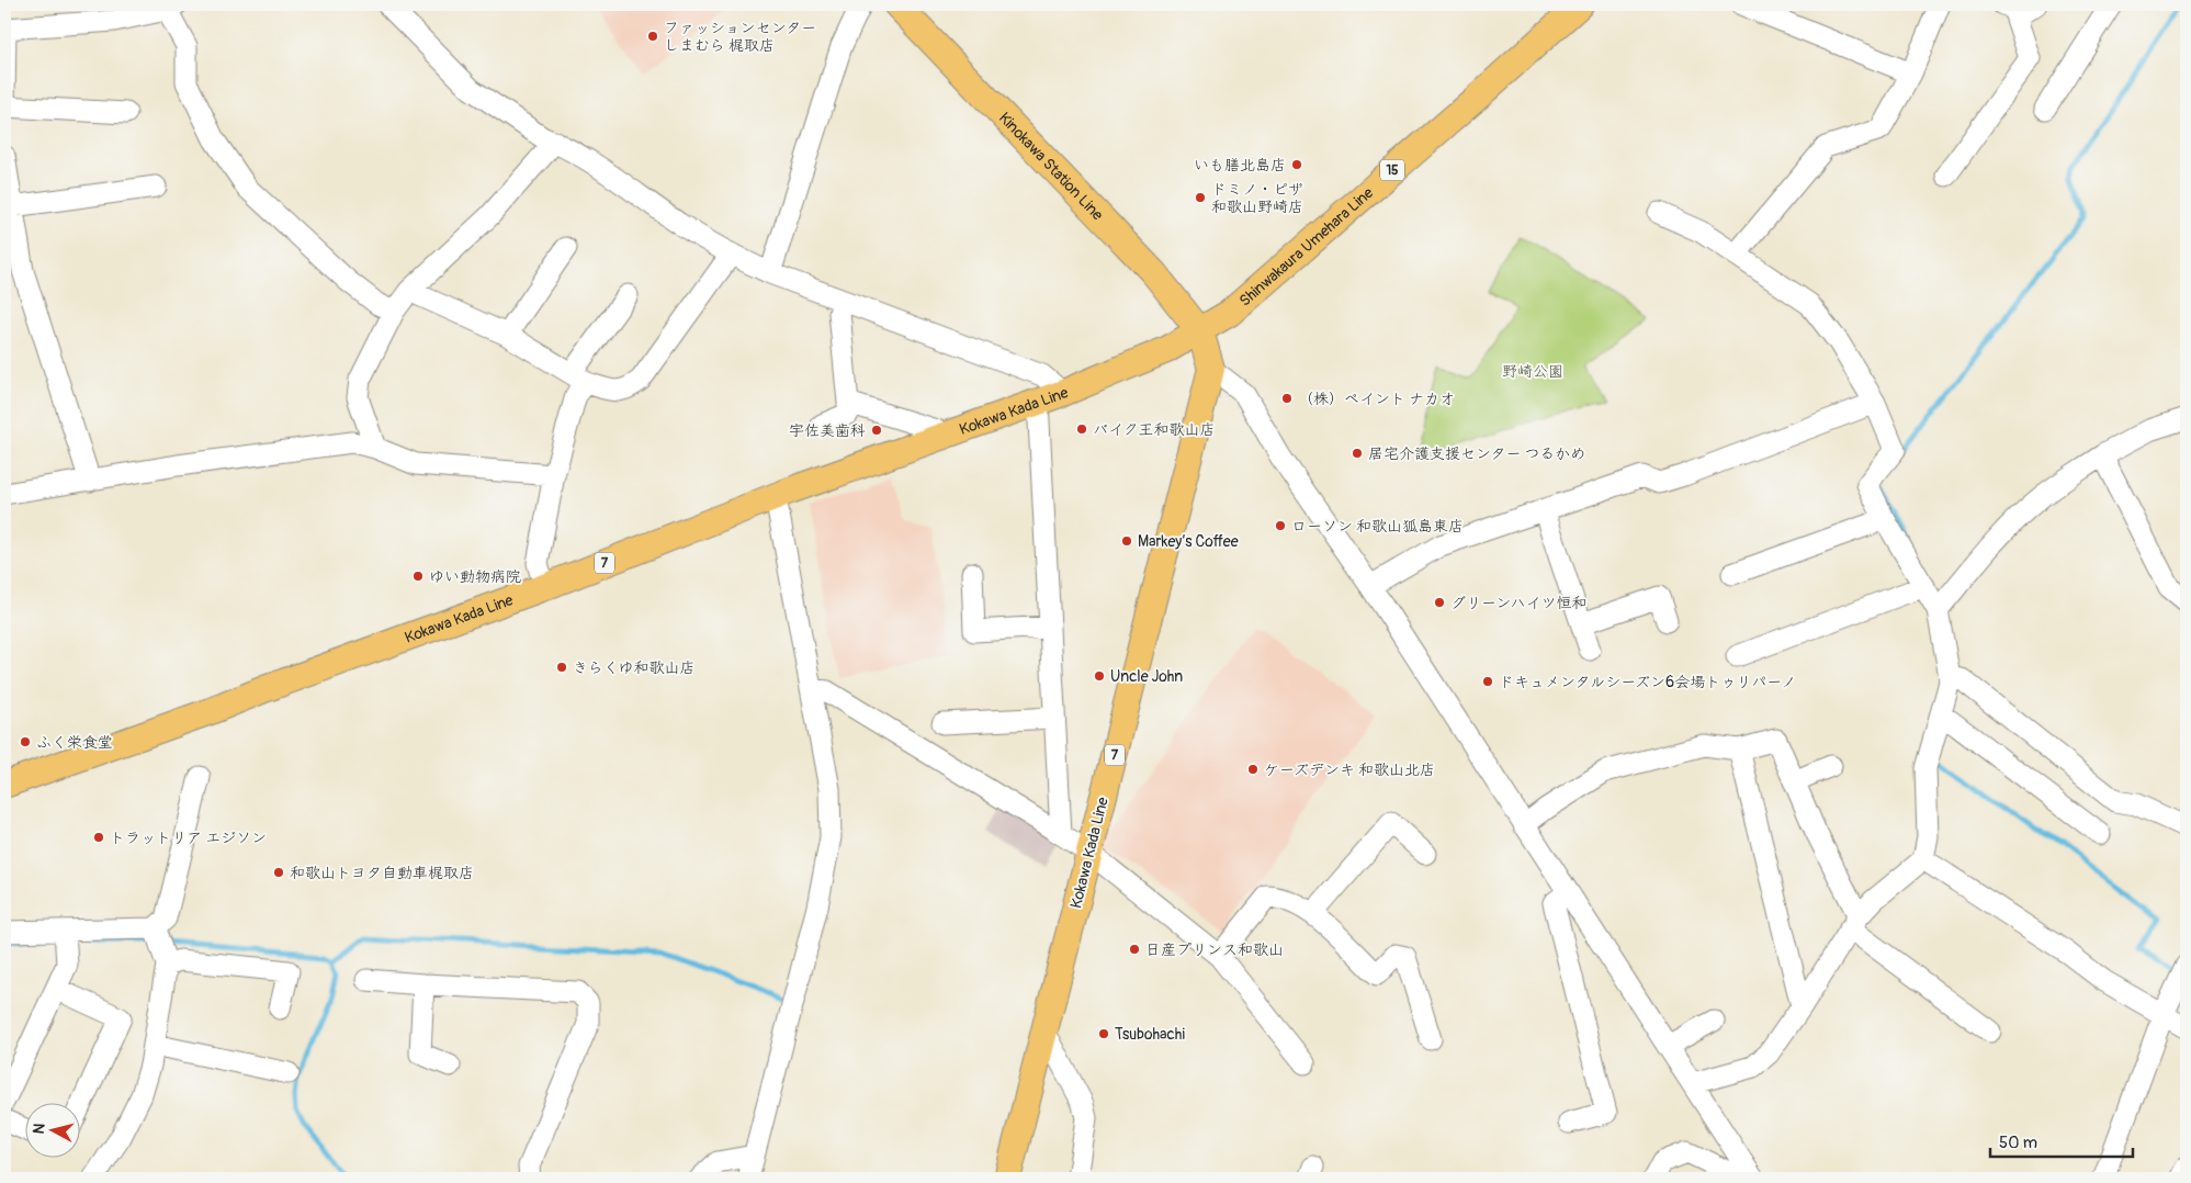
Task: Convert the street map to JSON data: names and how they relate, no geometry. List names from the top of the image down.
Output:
{
  "streets": {
    "main road": [
      "Kinokawa Station Line",
      "15",
      "Shinwakaura Umehara Line",
      "Kokawa Kada Line",
      "7"
    ]
  },
  "crossings": [
    ["Kinokawa Station Line", "Shinwakaura Umehara Line"],
    ["Kinokawa Station Line", "Kokawa Kada Line"],
    ["Shinwakaura Umehara Line", "Kokawa Kada Line"]
  ],
  "parks": ["野崎公園"],
  "places": [
    "ファッションセンター しまむら 梶取店",
    "いも膳北島店",
    "ドミノ・ピザ 和歌山野崎店",
    "（株）ペイント ナカオ",
    "バイク王和歌山店",
    "宇佐美歯科",
    "居宅介護支援センター つるかめ",
    "ローソン 和歌山狐島東店",
    "Markey’s Coffee",
    "ゆい動物病院",
    "グリーンハイツ恒和",
    "きらくゆ和歌山店",
    "Uncle John",
    "ドキュメンタルシーズン6会場トゥリパーノ",
    "ふく栄食堂",
    "ケーズデンキ 和歌山北店",
    "トラットリア エジソン",
    "和歌山トヨタ自動車梶取店",
    "日産プリンス和歌山",
    "Tsubohachi"
  ],
  "scale_bar": "50 m",
  "north": "left"
}
